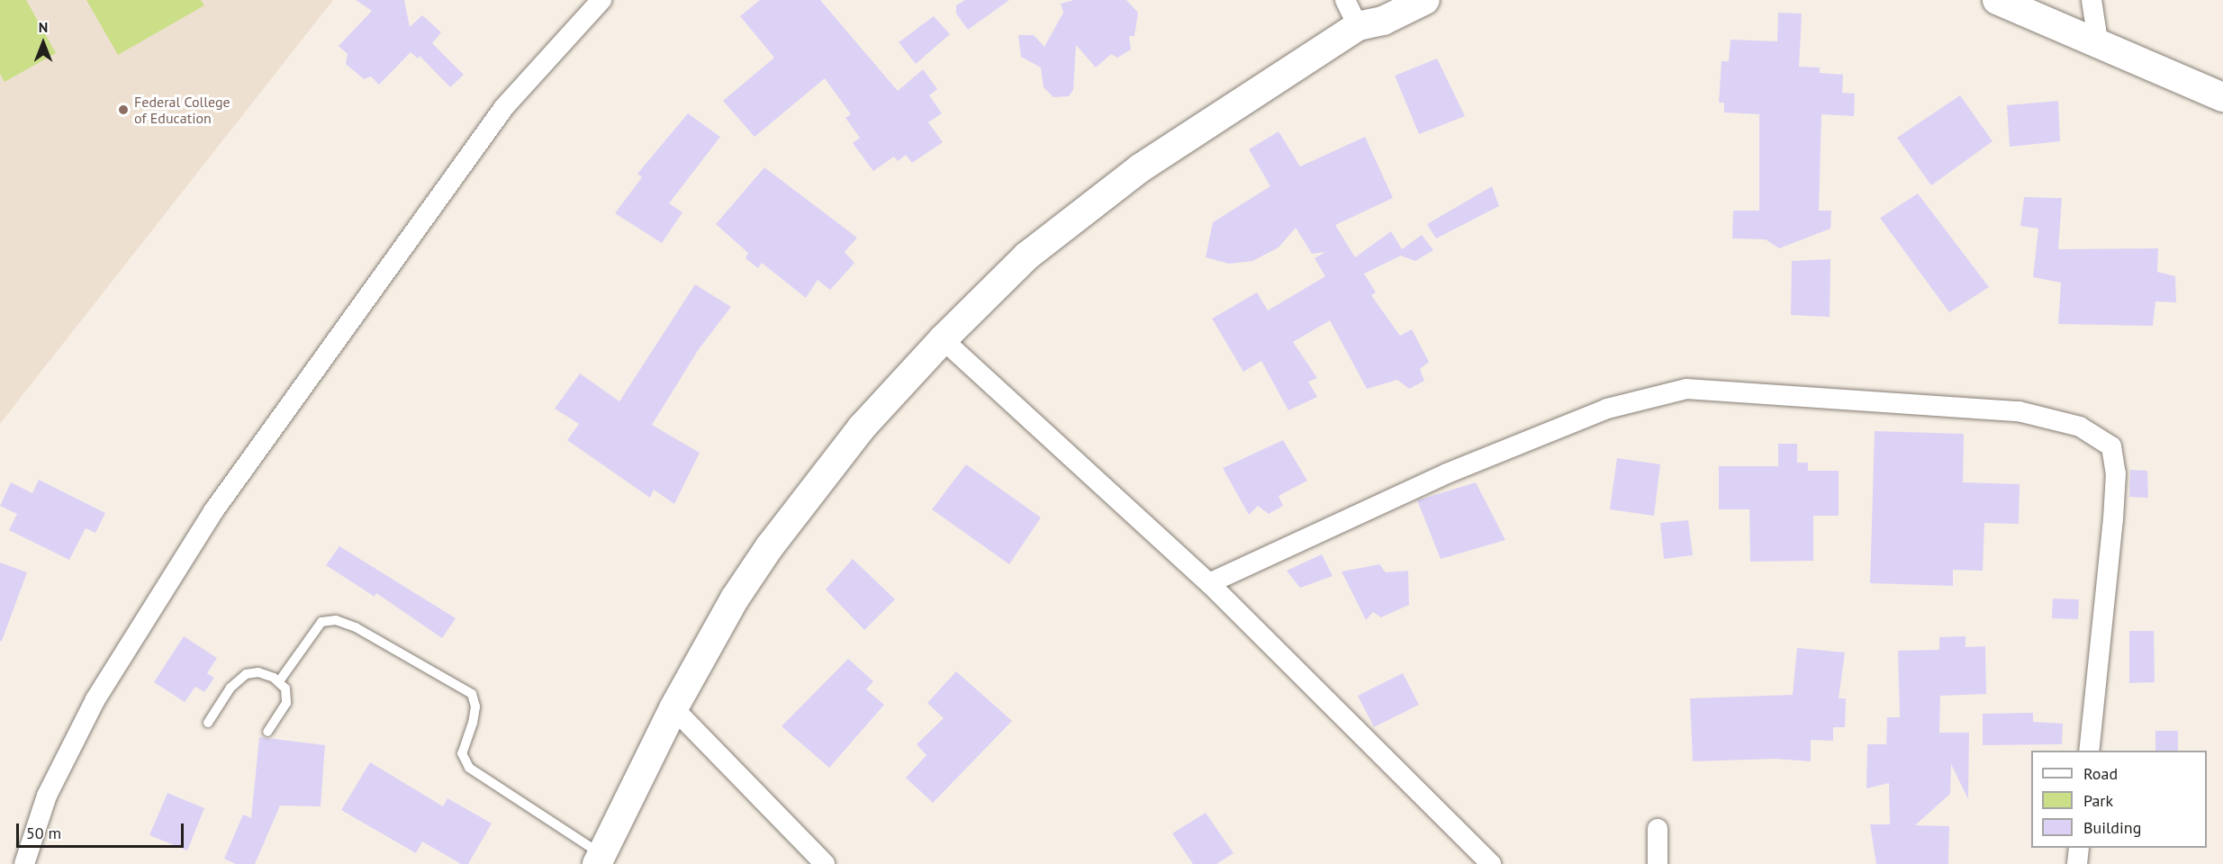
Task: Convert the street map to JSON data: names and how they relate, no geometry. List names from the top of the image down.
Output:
{
  "places": ["Federal College of Education"],
  "legend": ["Road", "Park", "Building"],
  "scale_bar": "50 m",
  "north": "top"
}
